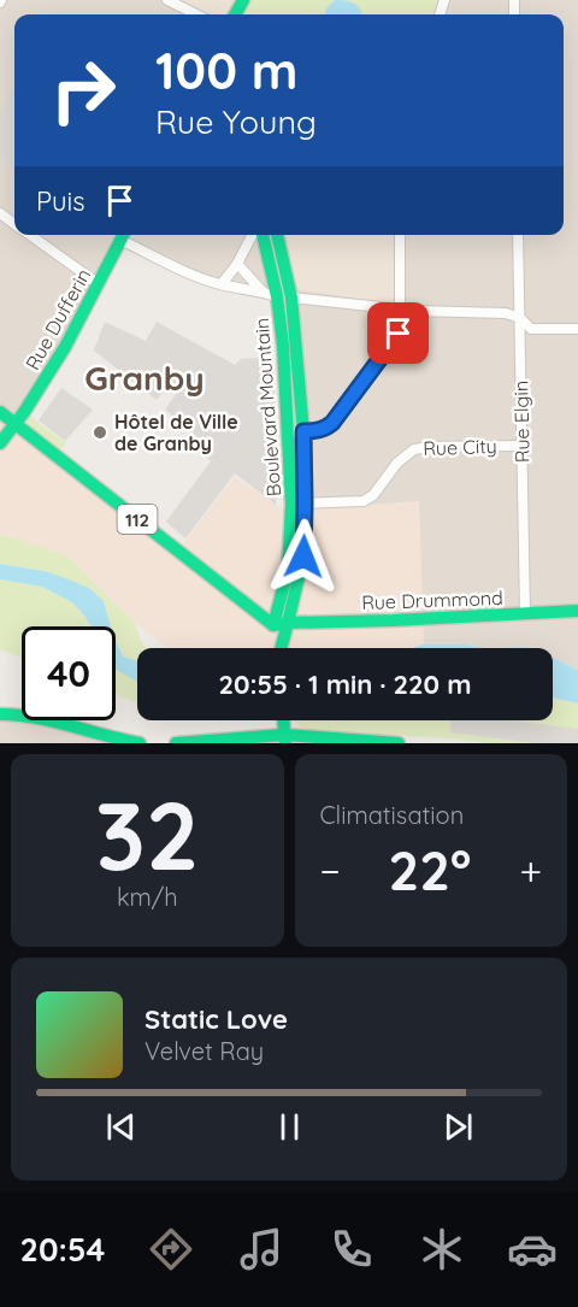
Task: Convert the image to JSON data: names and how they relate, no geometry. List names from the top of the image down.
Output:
{
  "streets": {
    "street": [
      "Rue Dufferin",
      "Boulevard Mountain",
      "Rue Elgin",
      "Rue City",
      "112",
      "Rue Drummond"
    ]
  },
  "crossings": [
    ["Rue Dufferin", "112"],
    ["Boulevard Mountain", "Rue City"],
    ["Boulevard Mountain", "112"],
    ["Boulevard Mountain", "Rue Drummond"],
    ["Rue Elgin", "Rue City"],
    ["Rue Elgin", "Rue Drummond"],
    ["112", "Rue Drummond"]
  ],
  "districts": ["Granby"],
  "places": ["Hôtel de Ville de Granby"],
  "page": {
    "turn": ["100 m", "Rue Young"],
    "then": "Puis",
    "limit": "40",
    "trip": "20:55 · 1 min · 220 m",
    "tile": [
      ["32", "km/h"],
      "Climatisation"
    ],
    "heat": ["−", "22°", "+"],
    "song": ["Static Love", "Velvet Ray"],
    "tabs": "20:54"
  }
}
